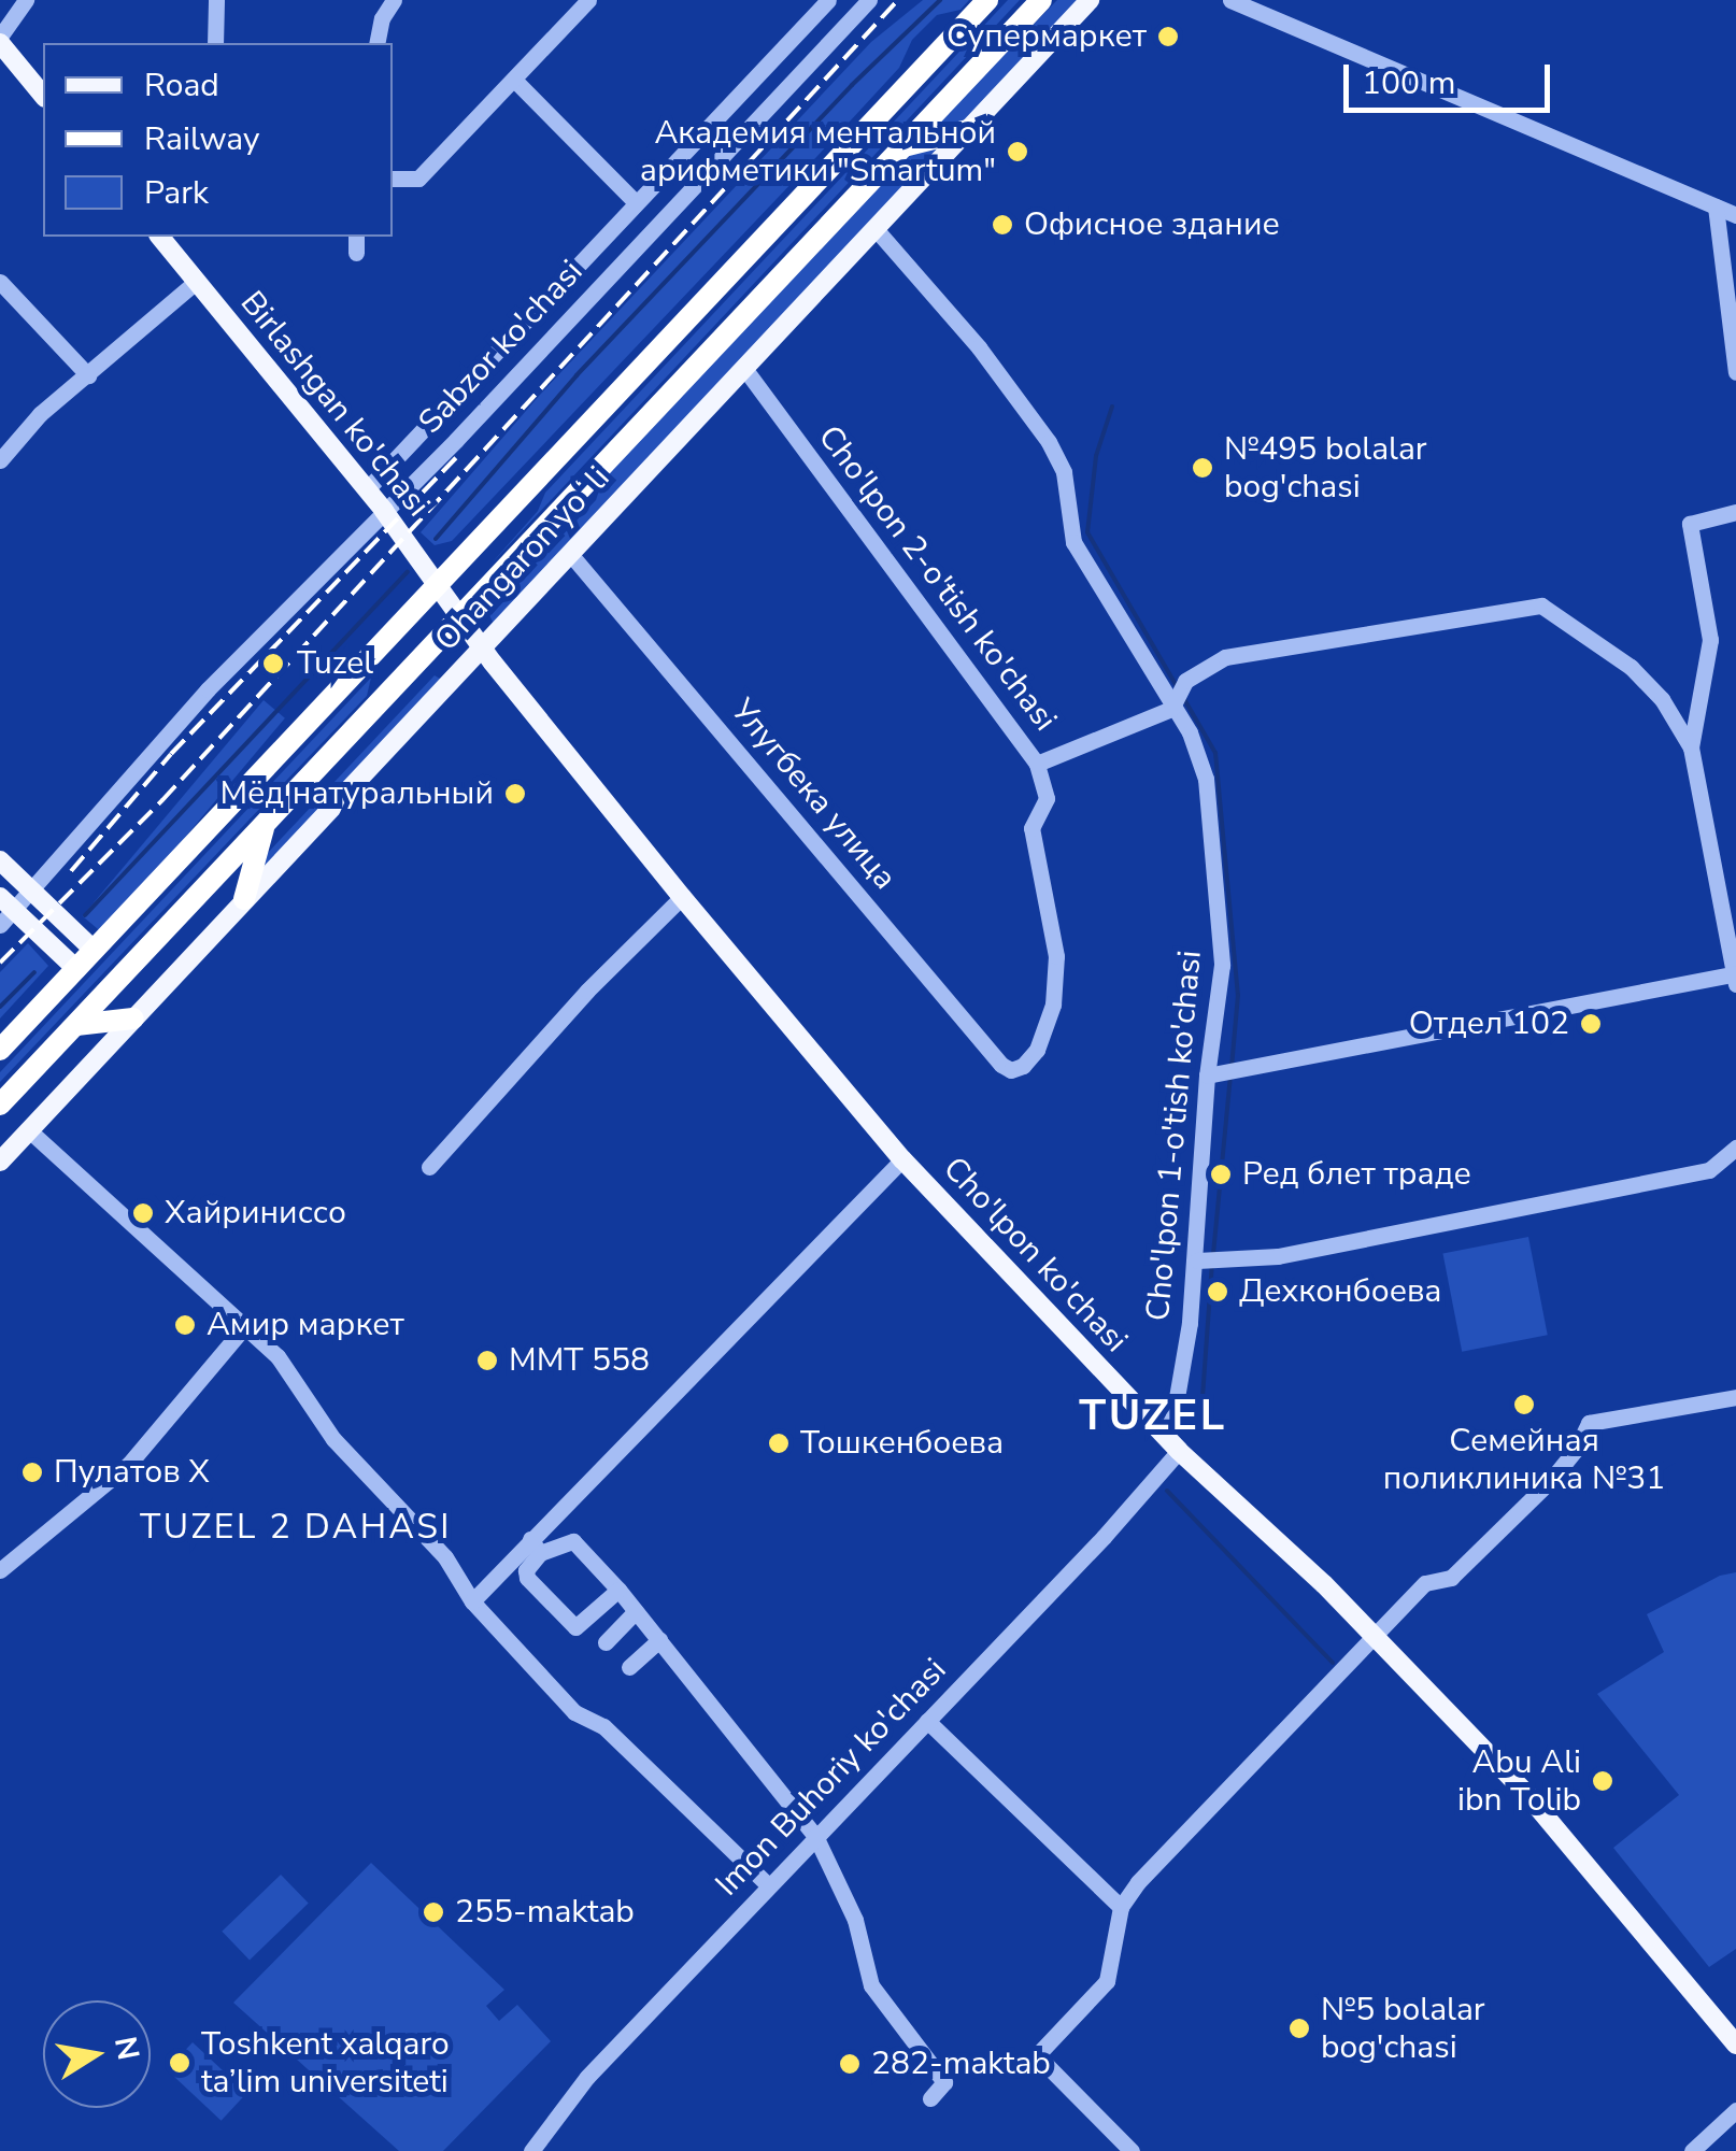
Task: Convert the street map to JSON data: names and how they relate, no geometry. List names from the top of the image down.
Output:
{
  "streets": {
    "highway": ["Ohangaron yoʻli"],
    "main road": ["Birlashgan ko'chasi", "Cho'lpon ko'chasi"],
    "street": [
      "Sabzor ko'chasi",
      "Cho'lpon 2-o'tish ko'chasi",
      "Улугбека улица",
      "Cho'lpon 1-o'tish ko'chasi",
      "Imon Buhoriy ko'chasi"
    ]
  },
  "crossings": [
    ["Sabzor ko'chasi", "Birlashgan ko'chasi"],
    ["Birlashgan ko'chasi", "Ohangaron yoʻli"],
    ["Birlashgan ko'chasi", "Cho'lpon ko'chasi"],
    ["Ohangaron yoʻli", "Cho'lpon 2-o'tish ko'chasi"],
    ["Ohangaron yoʻli", "Улугбека улица"],
    ["Ohangaron yoʻli", "Cho'lpon 1-o'tish ko'chasi"],
    ["Ohangaron yoʻli", "Cho'lpon ko'chasi"],
    ["Cho'lpon 2-o'tish ko'chasi", "Улугбека улица"],
    ["Cho'lpon 1-o'tish ko'chasi", "Cho'lpon ko'chasi"],
    ["Cho'lpon ko'chasi", "Imon Buhoriy ko'chasi"]
  ],
  "districts": ["TUZEL", "TUZEL 2 DAHASI"],
  "places": [
    "Супермаркет",
    "Академия ментальной арифметики \"Smartum\"",
    "Офисное здание",
    "№495 bolalar bog'chasi",
    "Tuzel",
    "Мёд натуральный",
    "Отдел 102",
    "Ред блет траде",
    "Хайриниссо",
    "Дехконбоева",
    "Амир маркет",
    "MMT 558",
    "Семейная поликлиника №31",
    "Тошкенбоева",
    "Пулатов Х",
    "Abu Ali ibn Tolib",
    "255-maktab",
    "№5 bolalar bog'chasi",
    "Toshkent xalqaro ta’lim universiteti",
    "282-maktab"
  ],
  "legend": ["Road", "Railway", "Park"],
  "scale_bar": "100 m",
  "north": "right"
}
